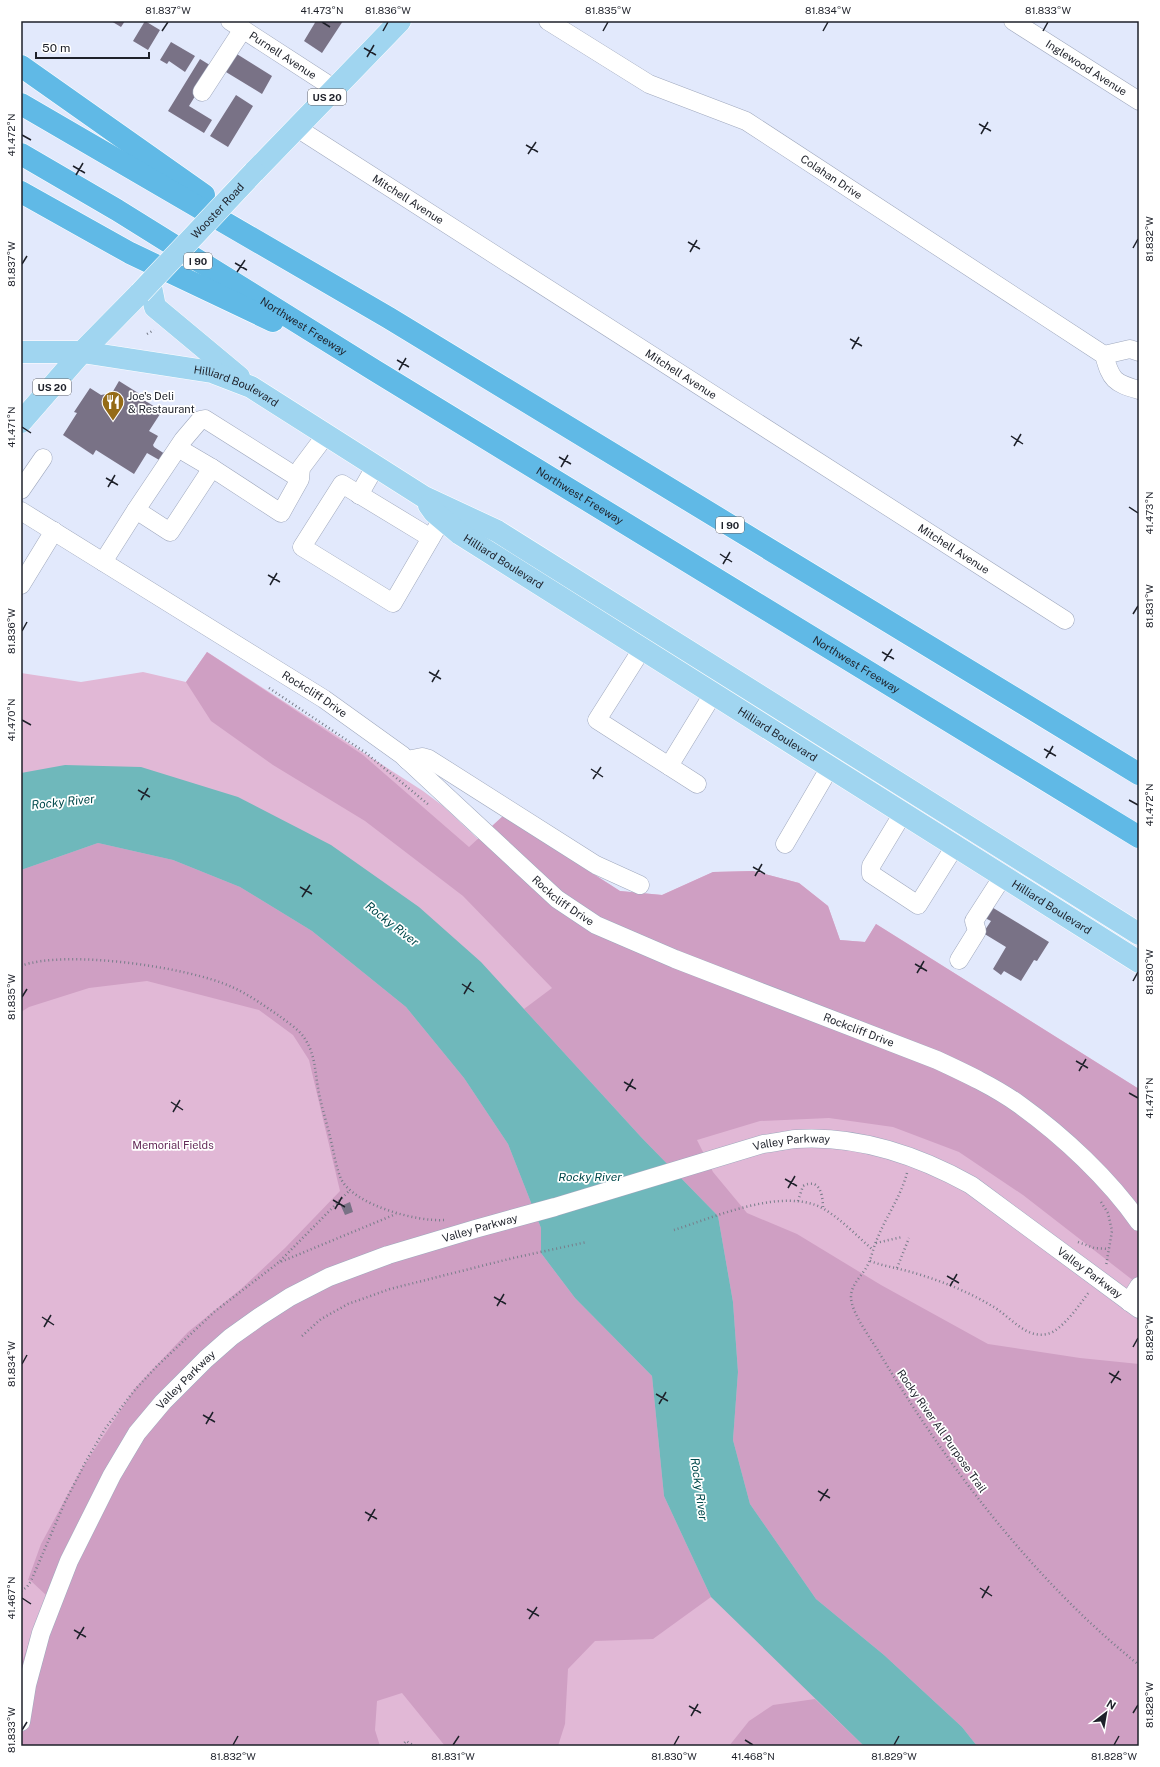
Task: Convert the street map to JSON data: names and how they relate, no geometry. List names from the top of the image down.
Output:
{
  "streets": {
    "highway": ["I 90", "Northwest Freeway"],
    "main road": ["US 20", "Wooster Road", "Hilliard Boulevard"],
    "street": [
      "Purnell Avenue",
      "Inglewood Avenue",
      "Colahan Drive",
      "Mitchell Avenue",
      "Rockcliff Drive",
      "Valley Parkway"
    ],
    "path": ["Rocky River All Purpose Trail"]
  },
  "crossings": [
    ["Purnell Avenue", "Wooster Road"],
    ["Mitchell Avenue", "Wooster Road"],
    ["Wooster Road", "Hilliard Boulevard"]
  ],
  "water": ["Rocky River"],
  "parks": ["Memorial Fields"],
  "places": {
    "restaurant": ["Joe's Deli & Restaurant"]
  },
  "scale_bar": "50 m",
  "north": "top right",
  "coordinates": [
    "81.837°W",
    "41.473°N",
    "81.836°W",
    "81.835°W",
    "81.834°W",
    "81.833°W",
    "41.472°N",
    "81.832°W",
    "41.471°N",
    "81.831°W",
    "41.470°N",
    "81.830°W",
    "81.829°W",
    "41.467°N",
    "81.828°W",
    "41.468°N"
  ]
}
